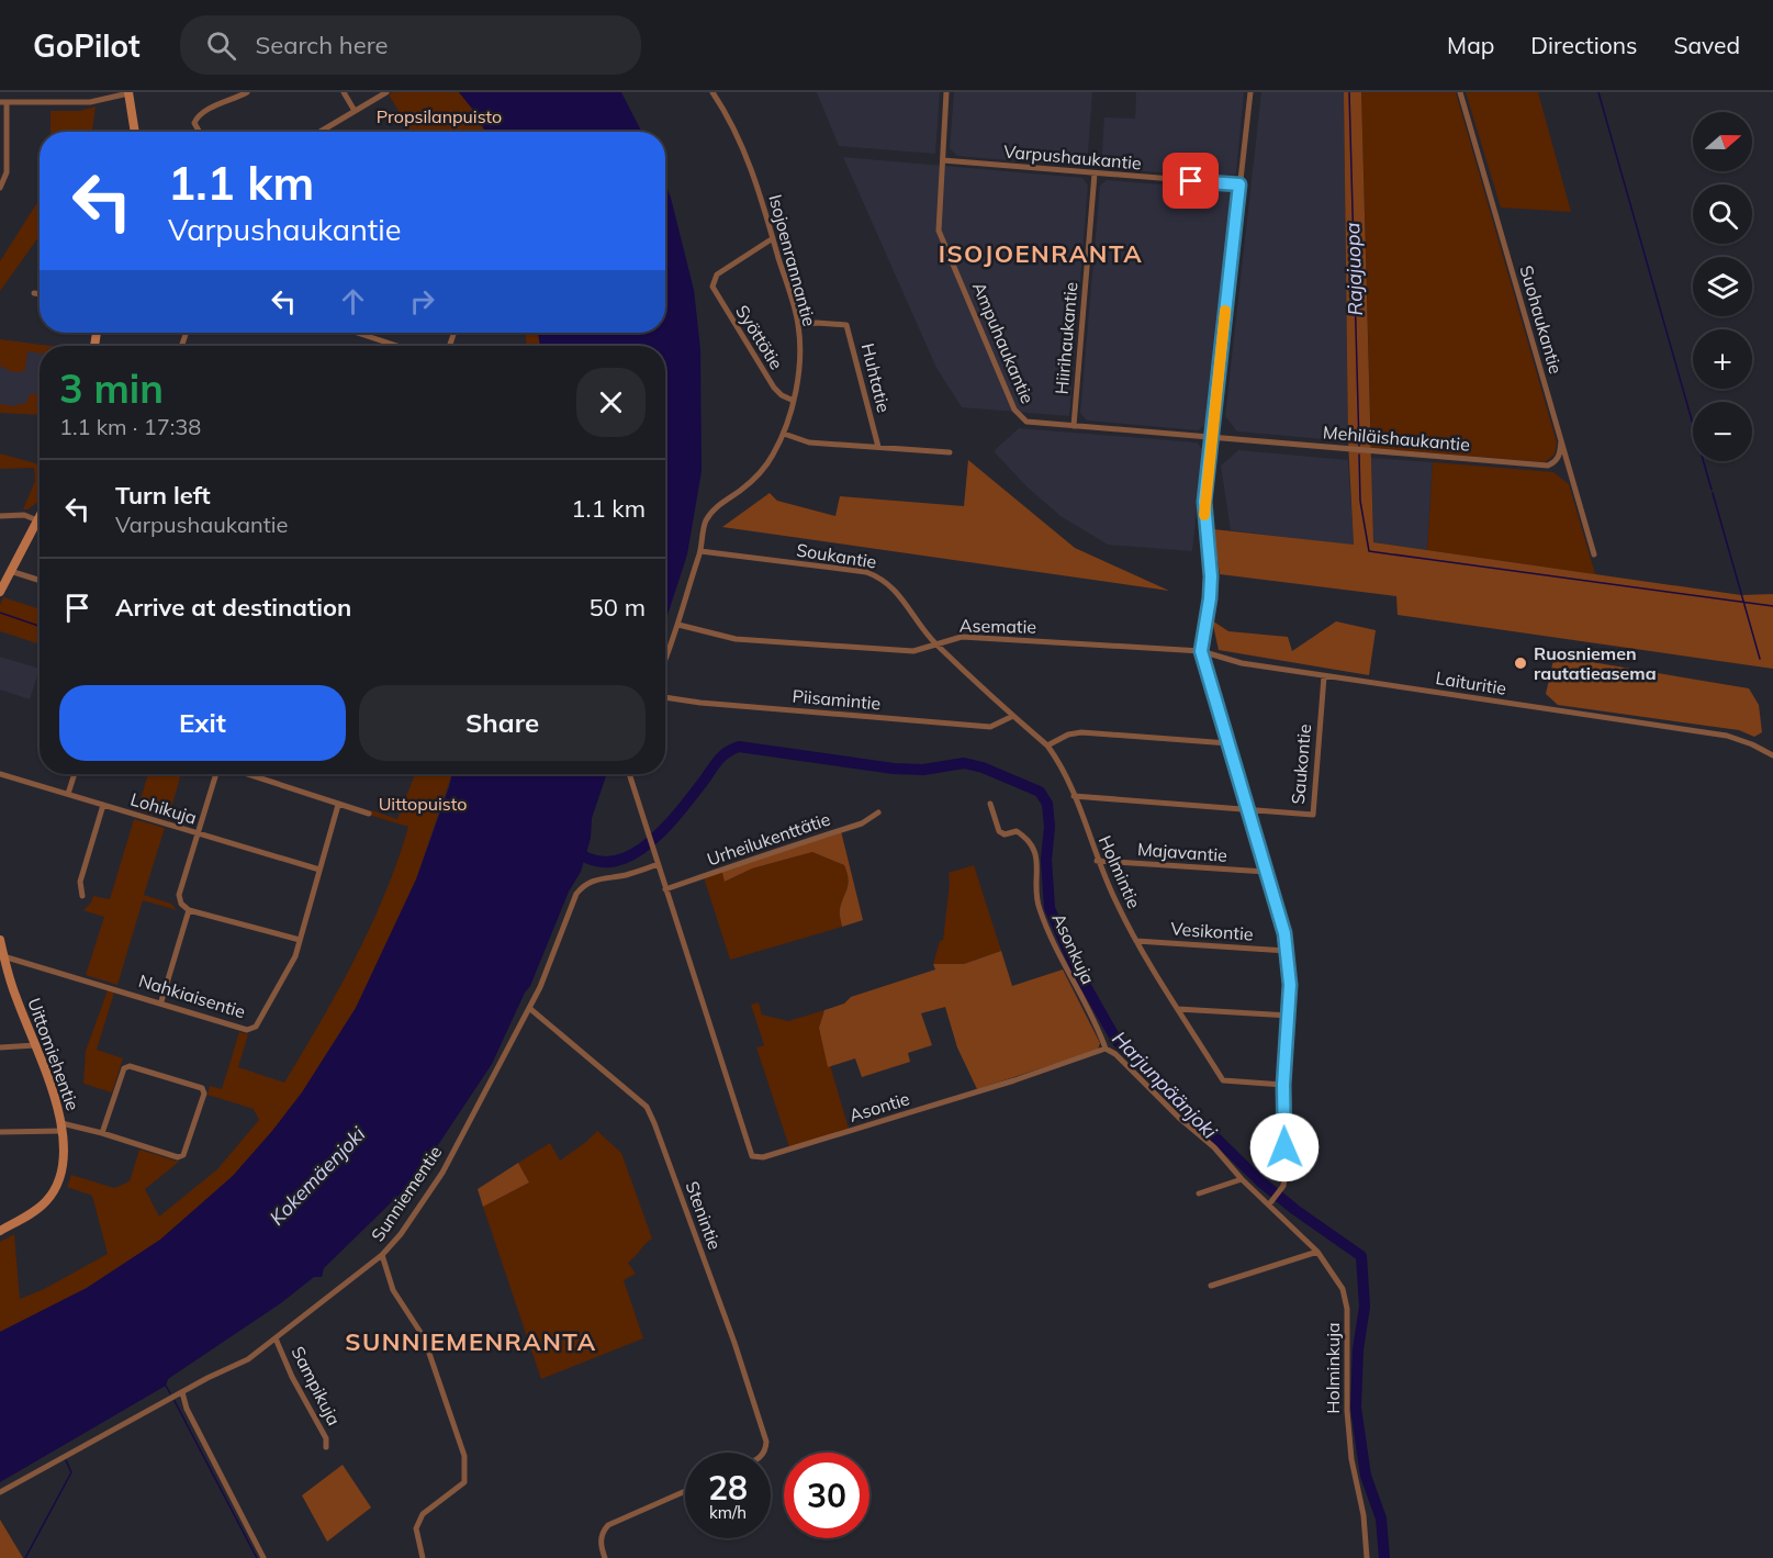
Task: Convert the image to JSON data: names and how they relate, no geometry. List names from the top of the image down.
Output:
{
  "streets": {
    "street": [
      "Varpushaukantie",
      "Isojoenrannantie",
      "Suohaukantie",
      "Syöttötie",
      "Hiirihaukantie",
      "Ampuhaukantie",
      "Huhtatie",
      "Mehiläishaukantie",
      "Soukantie",
      "Asematie",
      "Laituritie",
      "Piisamintie",
      "Saukontie",
      "Lohikuja",
      "Urheilukenttätie",
      "Majavantie",
      "Holmintie",
      "Vesikontie",
      "Asonkuja",
      "Nahkiaisentie",
      "Uittomiehentie",
      "Asontie",
      "Sunniementie",
      "Stenintie",
      "Holminkuja",
      "Sampikuja"
    ]
  },
  "crossings": [
    ["Varpushaukantie", "Hiirihaukantie"],
    ["Varpushaukantie", "Ampuhaukantie"],
    ["Isojoenrannantie", "Syöttötie"],
    ["Isojoenrannantie", "Huhtatie"],
    ["Isojoenrannantie", "Soukantie"],
    ["Isojoenrannantie", "Asematie"],
    ["Suohaukantie", "Mehiläishaukantie"],
    ["Hiirihaukantie", "Ampuhaukantie"],
    ["Ampuhaukantie", "Mehiläishaukantie"],
    ["Soukantie", "Asematie"],
    ["Soukantie", "Holmintie"],
    ["Asematie", "Laituritie"],
    ["Asematie", "Holmintie"],
    ["Laituritie", "Saukontie"],
    ["Piisamintie", "Holmintie"],
    ["Saukontie", "Holmintie"],
    ["Lohikuja", "Nahkiaisentie"],
    ["Urheilukenttätie", "Asontie"],
    ["Majavantie", "Holmintie"],
    ["Holmintie", "Vesikontie"],
    ["Asonkuja", "Asontie"],
    ["Nahkiaisentie", "Uittomiehentie"],
    ["Asontie", "Sunniementie"],
    ["Sunniementie", "Stenintie"],
    ["Sunniementie", "Sampikuja"]
  ],
  "districts": ["ISOJOENRANTA", "SUNNIEMENRANTA"],
  "water": ["Rajajuopa", "Harjunpäänjoki", "Kokemäenjoki"],
  "parks": ["Propsilanpuisto", "Uittopuisto"],
  "places": ["Ruosniemen rautatieasema"],
  "north": "right",
  "page": {
    "header": "GoPilot",
    "search": "Search here",
    "nav": ["Map", "Directions", "Saved"],
    "map_buttons": ["+", "−"],
    "turn": ["1.1 km", "Varpushaukantie"],
    "heading": ["3 min", "1.1 km · 17:38"],
    "list": [
      {
        "name": "Turn left",
        "note": "Varpushaukantie",
        "value": "1.1 km"
      },
      {
        "name": "Arrive at destination",
        "value": "50 m"
      }
    ],
    "buttons": ["Exit", "Share"],
    "speed": "28 km/h",
    "limit": "30"
  }
}
